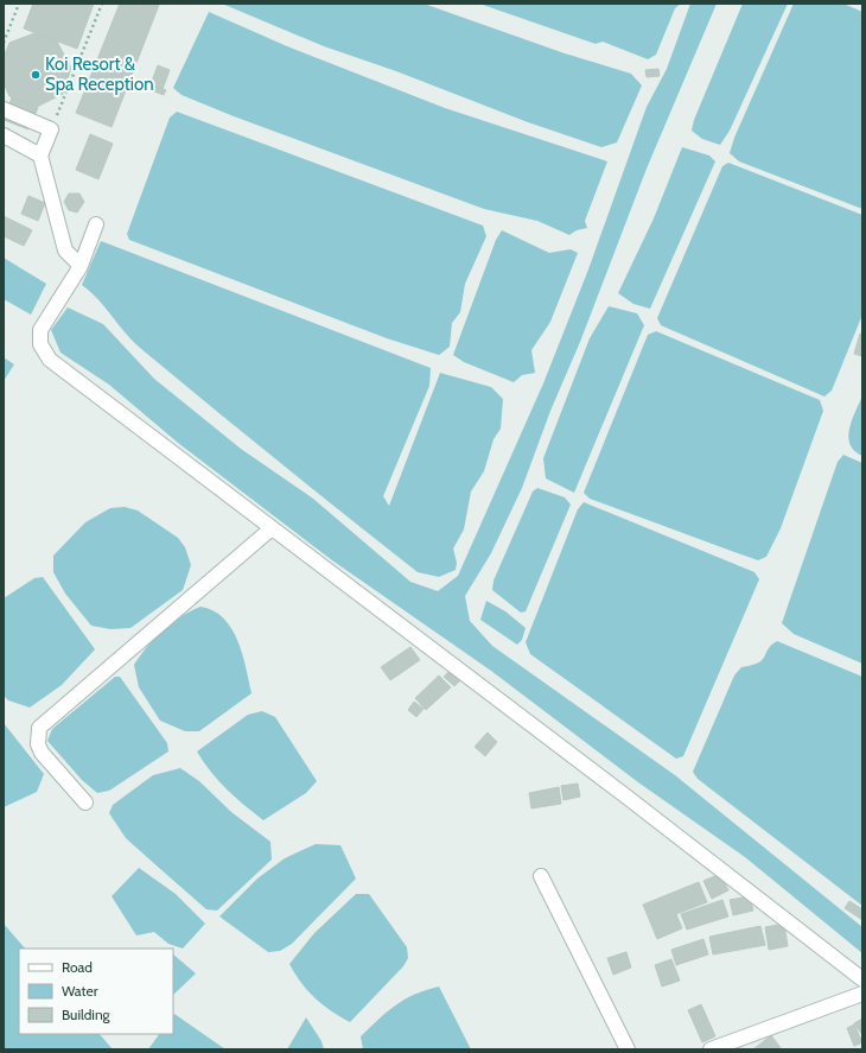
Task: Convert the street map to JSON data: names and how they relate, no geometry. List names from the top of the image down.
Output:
{
  "places": ["Koi Resort & Spa Reception"],
  "legend": ["Road", "Water", "Building"]
}
